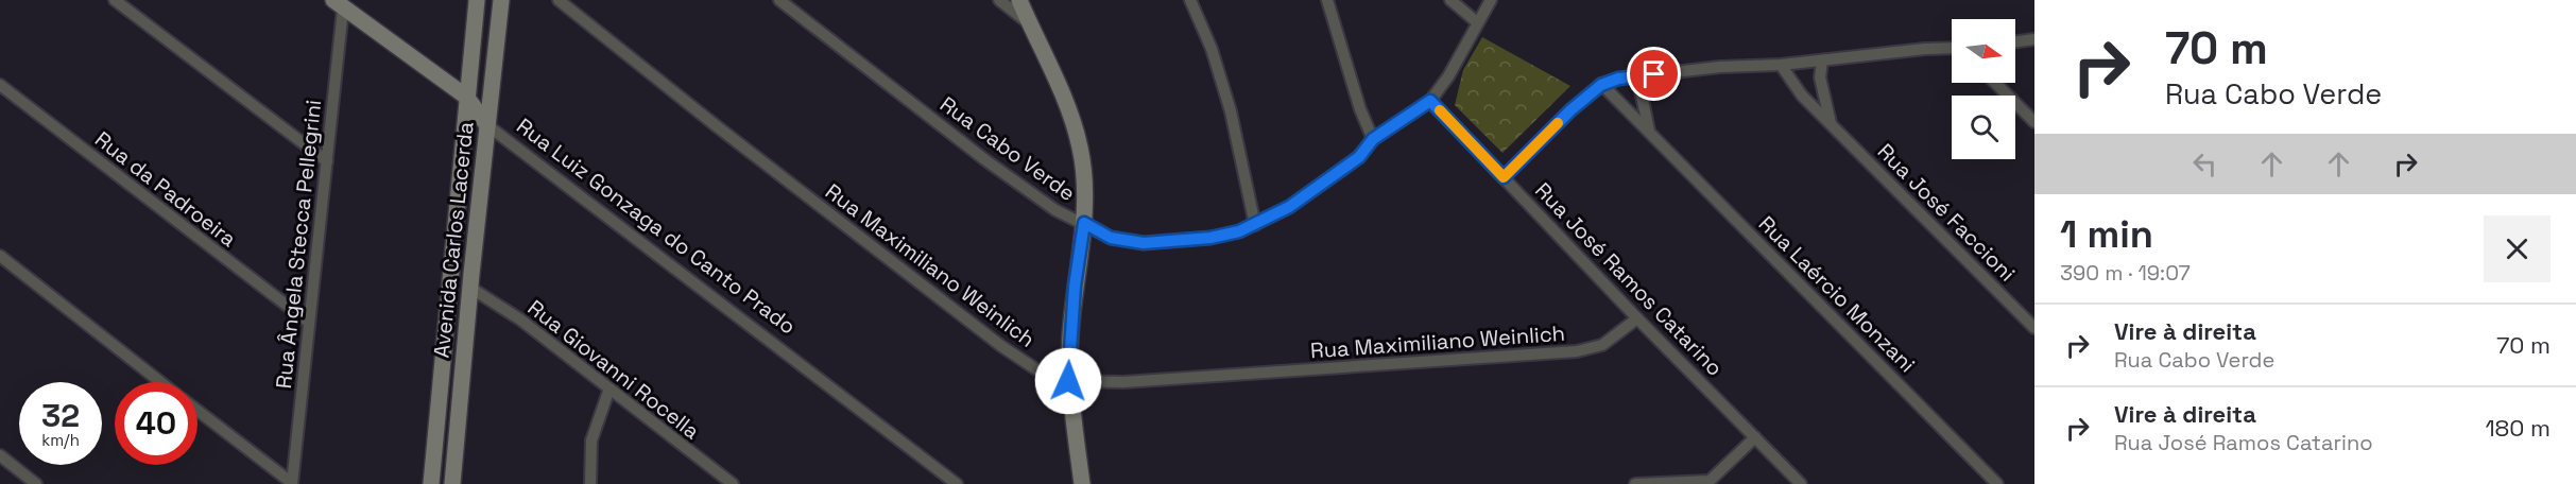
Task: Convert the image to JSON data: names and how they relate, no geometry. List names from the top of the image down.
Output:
{
  "streets": {
    "main road": ["Rua Luiz Gonzaga do Canto Prado", "Avenida Carlos Lacerda"],
    "street": [
      "Rua Cabo Verde",
      "Rua da Padroeira",
      "Rua José Faccioni",
      "Rua Ângela Stecca Pellegrini",
      "Rua Maximiliano Weinlich",
      "Rua José Ramos Catarino",
      "Rua Laércio Monzani",
      "Rua Giovanni Rocella"
    ]
  },
  "crossings": [
    ["Rua Cabo Verde", "Rua José Ramos Catarino"],
    ["Rua da Padroeira", "Rua Ângela Stecca Pellegrini"],
    ["Rua Luiz Gonzaga do Canto Prado", "Avenida Carlos Lacerda"],
    ["Rua Luiz Gonzaga do Canto Prado", "Rua Ângela Stecca Pellegrini"],
    ["Avenida Carlos Lacerda", "Rua Giovanni Rocella"],
    ["Rua Maximiliano Weinlich", "Rua José Ramos Catarino"]
  ],
  "north": "right",
  "page": {
    "turn": ["70 m", "Rua Cabo Verde"],
    "heading": ["1 min", "390 m · 19:07"],
    "list": [
      {
        "name": "Vire à direita",
        "note": "Rua Cabo Verde",
        "value": "70 m"
      },
      {
        "name": "Vire à direita",
        "note": "Rua José Ramos Catarino",
        "value": "180 m"
      }
    ],
    "speed": "32 km/h",
    "limit": "40"
  }
}
